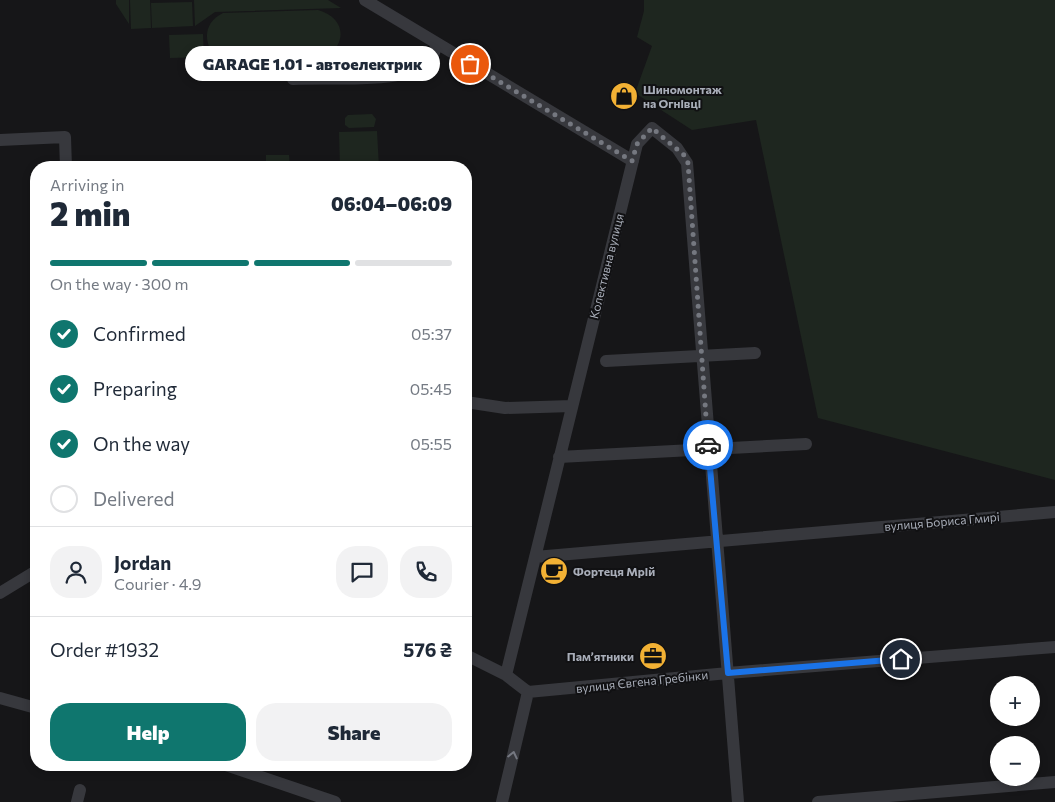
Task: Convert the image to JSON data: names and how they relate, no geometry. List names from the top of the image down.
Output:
{
  "streets": {
    "street": ["Колективна вулиця", "вулиця Бориса Гмирі", "вулиця Євгена Гребінки"]
  },
  "crossings": [
    ["Колективна вулиця", "вулиця Бориса Гмирі"]
  ],
  "places": {
    "other": ["GARAGE 1.01 - автоелектрик"],
    "shop": ["Шиномонтаж на Огнівці"],
    "cafe": ["Фортеця Мрій"],
    "office": ["Памʼятники"]
  },
  "page": {
    "bubble": "GARAGE 1.01 - автоелектрик",
    "heading": ["2 min", "Arriving in", "06:04–06:09"],
    "panel": [
      "Jordan",
      "Courier · 4.9",
      "Order #1932",
      "576 ₴"
    ],
    "bar": "On the way · 300 m",
    "list": [
      ["Confirmed", "05:37"],
      ["Preparing", "05:45"],
      ["On the way", "05:55"],
      "Delivered"
    ],
    "map_buttons": ["+", "−"],
    "buttons": ["Help", "Share"]
  }
}
